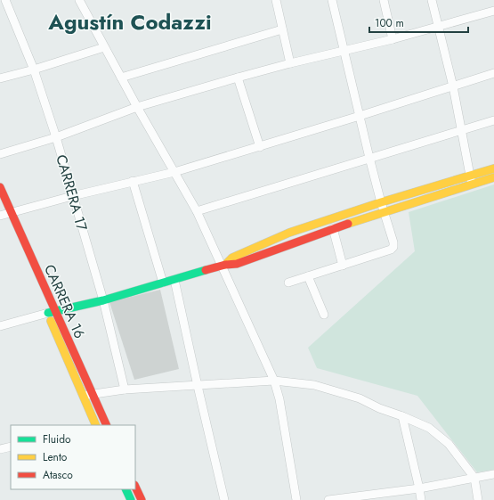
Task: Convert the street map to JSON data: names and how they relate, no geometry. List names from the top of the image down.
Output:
{
  "streets": {
    "street": ["CARRERA 17", "CARRERA 16"]
  },
  "districts": ["Agustín Codazzi"],
  "legend": ["Fluido", "Lento", "Atasco"],
  "scale_bar": "100 m"
}
